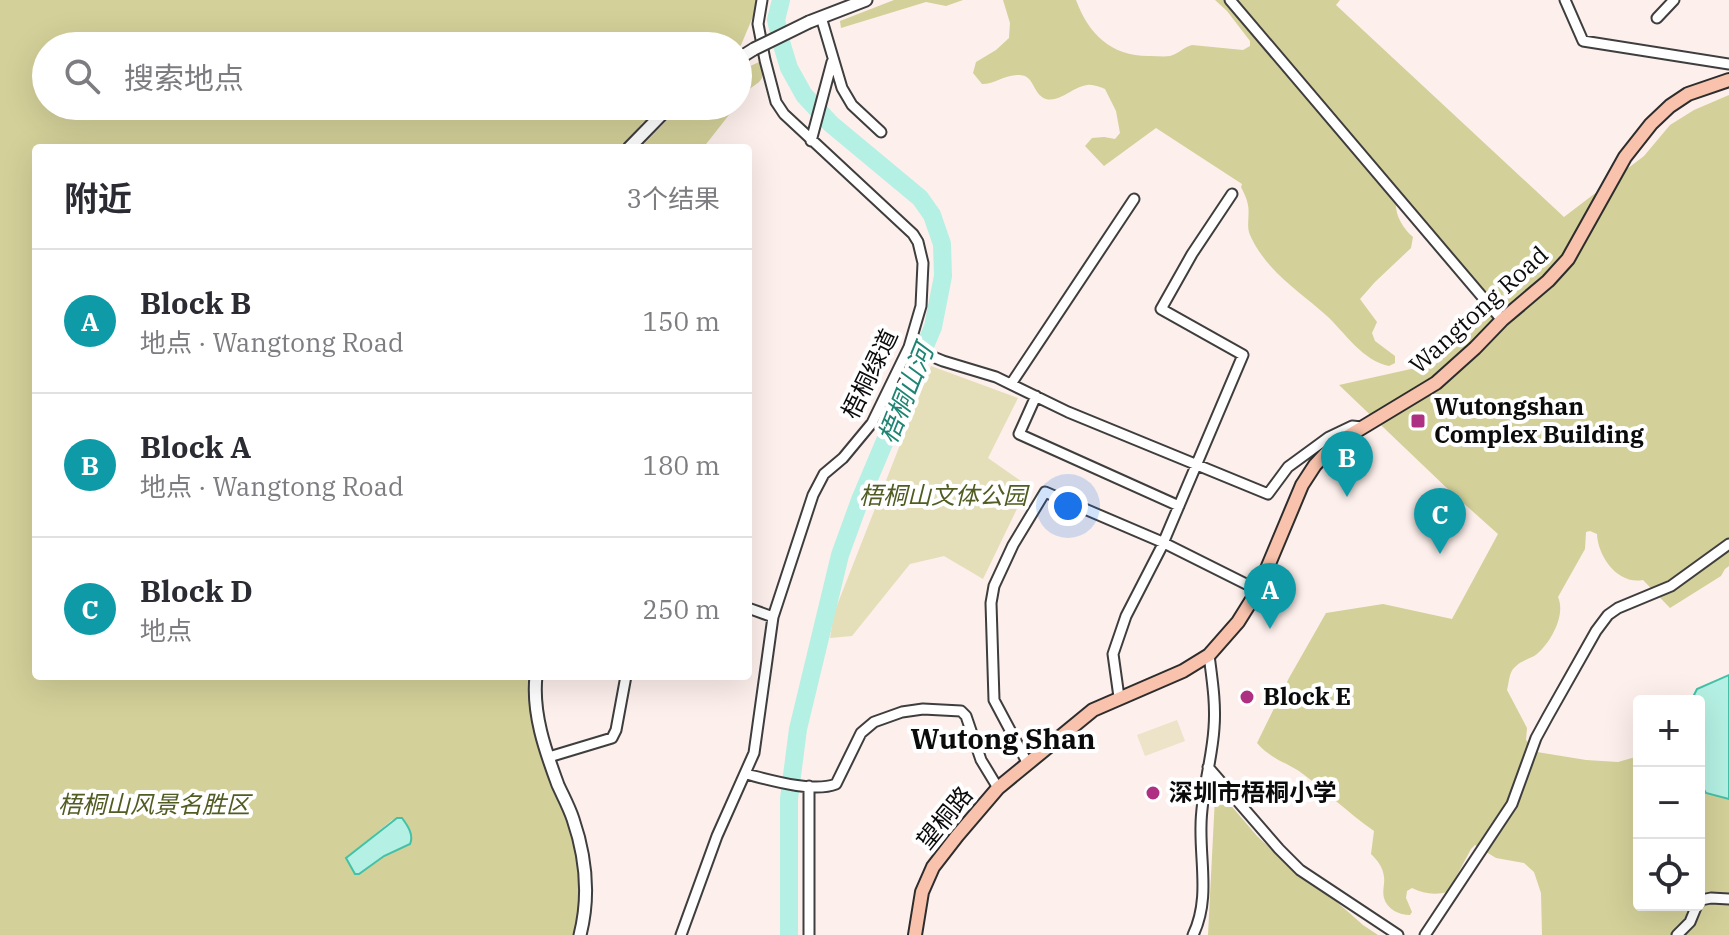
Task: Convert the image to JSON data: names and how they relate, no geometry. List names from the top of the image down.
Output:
{
  "streets": {
    "main road": ["Wangtong Road", "望桐路"],
    "street": ["梧桐绿道"]
  },
  "crossings": [
    ["Wangtong Road", "望桐路"]
  ],
  "districts": ["Wutong Shan"],
  "water": ["梧桐山河"],
  "parks": ["梧桐山文体公园", "梧桐山风景名胜区"],
  "places": {
    "transit": ["Wutongshan Complex Building"],
    "other": ["Block E", "深圳市梧桐小学"]
  },
  "page": {
    "search": "搜索地点",
    "heading": ["附近", "3个结果"],
    "list": [
      {
        "mark": "A",
        "name": "Block B",
        "note": "地点 · Wangtong Road",
        "value": "150 m"
      },
      {
        "mark": "B",
        "name": "Block A",
        "note": "地点 · Wangtong Road",
        "value": "180 m"
      },
      {
        "mark": "C",
        "name": "Block D",
        "note": "地点",
        "value": "250 m"
      }
    ],
    "pins": ["B", "C", "A"],
    "map_buttons": ["+", "−"]
  }
}
